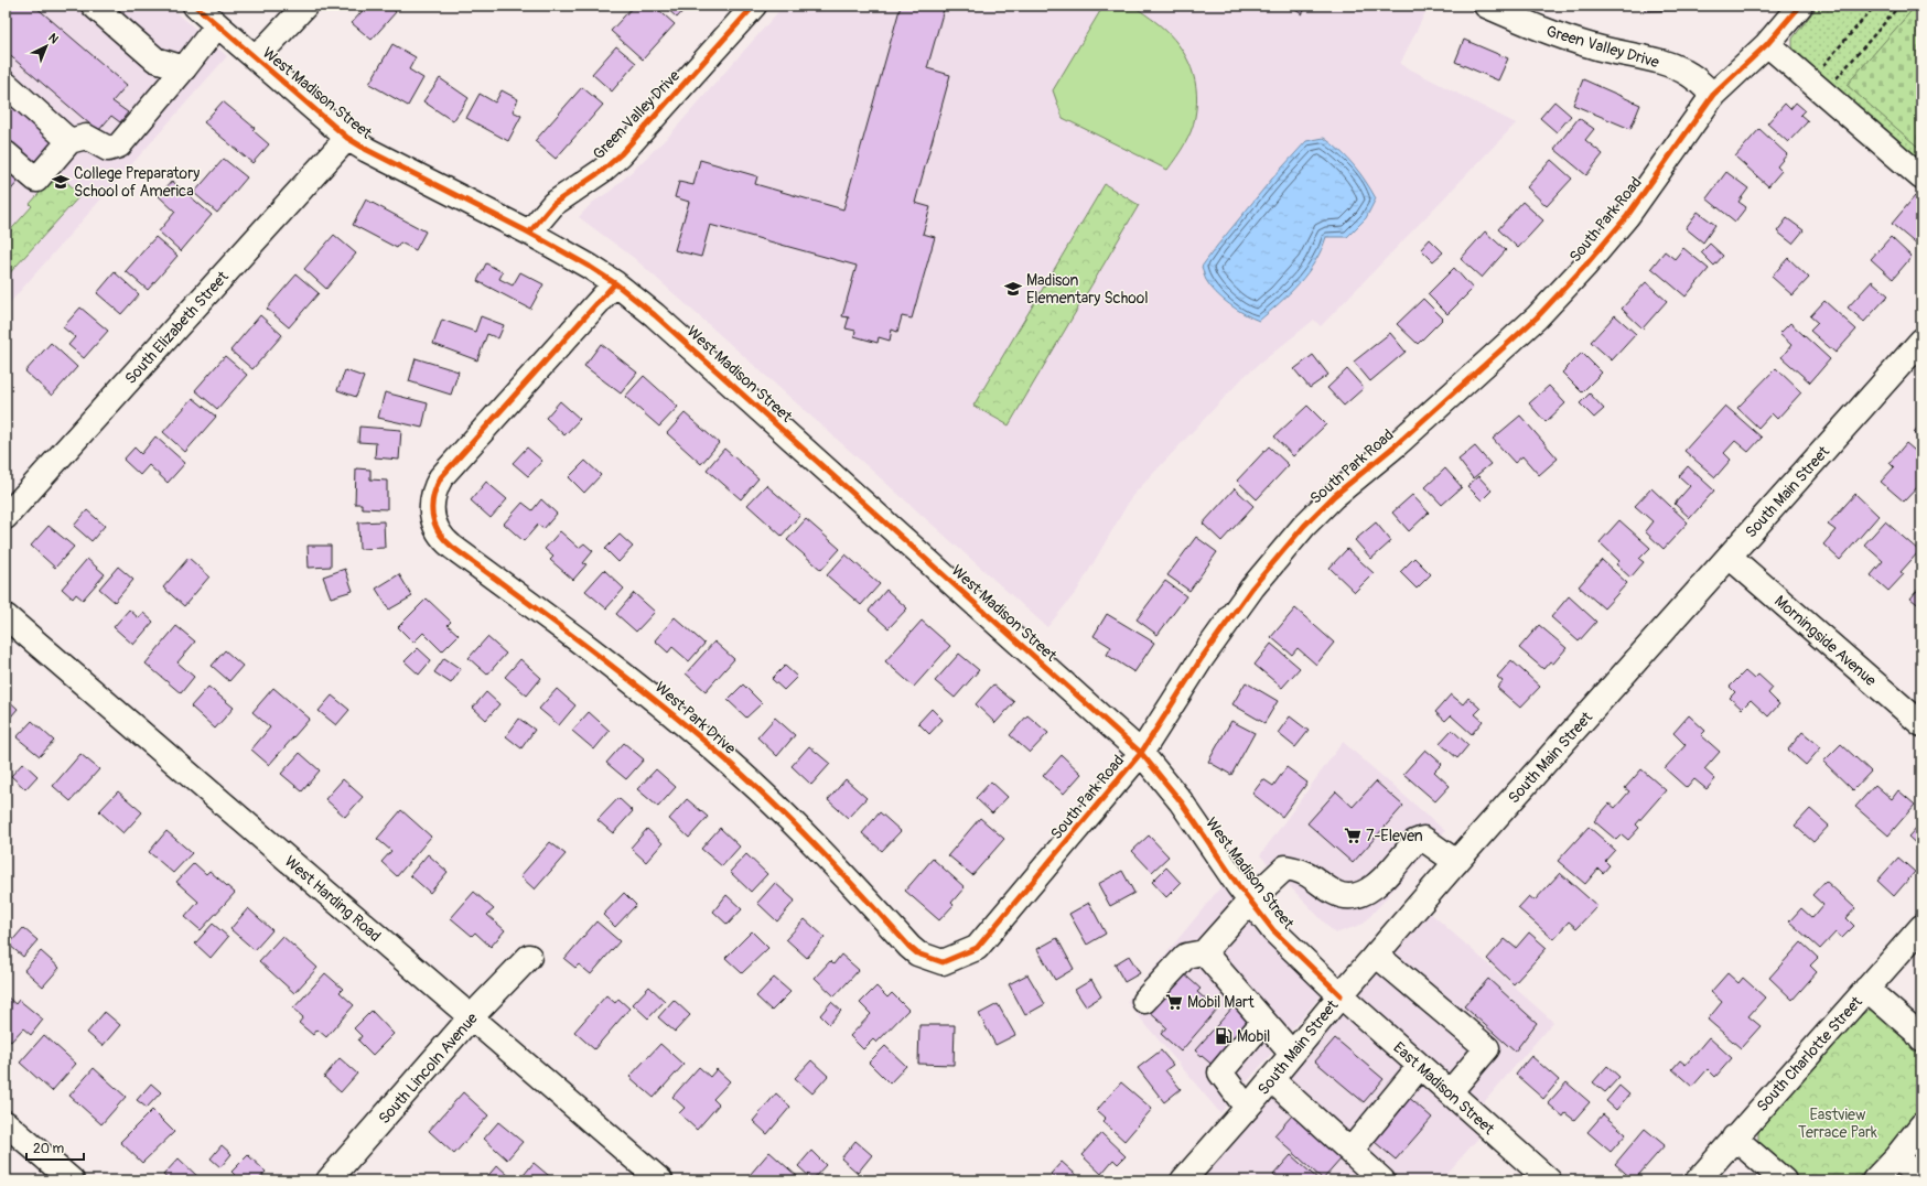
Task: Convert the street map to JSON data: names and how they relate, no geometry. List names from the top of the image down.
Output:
{
  "streets": {
    "street": [
      "Green Valley Drive",
      "West Madison Street",
      "South Park Road",
      "South Elizabeth Street",
      "South Main Street",
      "Morningside Avenue",
      "West Park Drive",
      "West Harding Road",
      "South Charlotte Street",
      "South Lincoln Avenue",
      "East Madison Street"
    ]
  },
  "crossings": [
    ["Green Valley Drive", "West Madison Street"],
    ["Green Valley Drive", "South Park Road"],
    ["West Madison Street", "South Park Road"],
    ["West Madison Street", "South Elizabeth Street"],
    ["West Madison Street", "South Main Street"],
    ["West Madison Street", "West Park Drive"],
    ["West Madison Street", "East Madison Street"],
    ["South Park Road", "West Park Drive"],
    ["South Main Street", "Morningside Avenue"],
    ["South Main Street", "East Madison Street"],
    ["West Harding Road", "South Lincoln Avenue"]
  ],
  "parks": ["Eastview Terrace Park"],
  "places": {
    "school or university": ["College Preparatory School of America", "Madison Elementary School"],
    "supermarket": ["7-Eleven", "Mobil Mart"],
    "fuel station": ["Mobil"]
  },
  "scale_bar": "20 m",
  "north": "top right"
}
